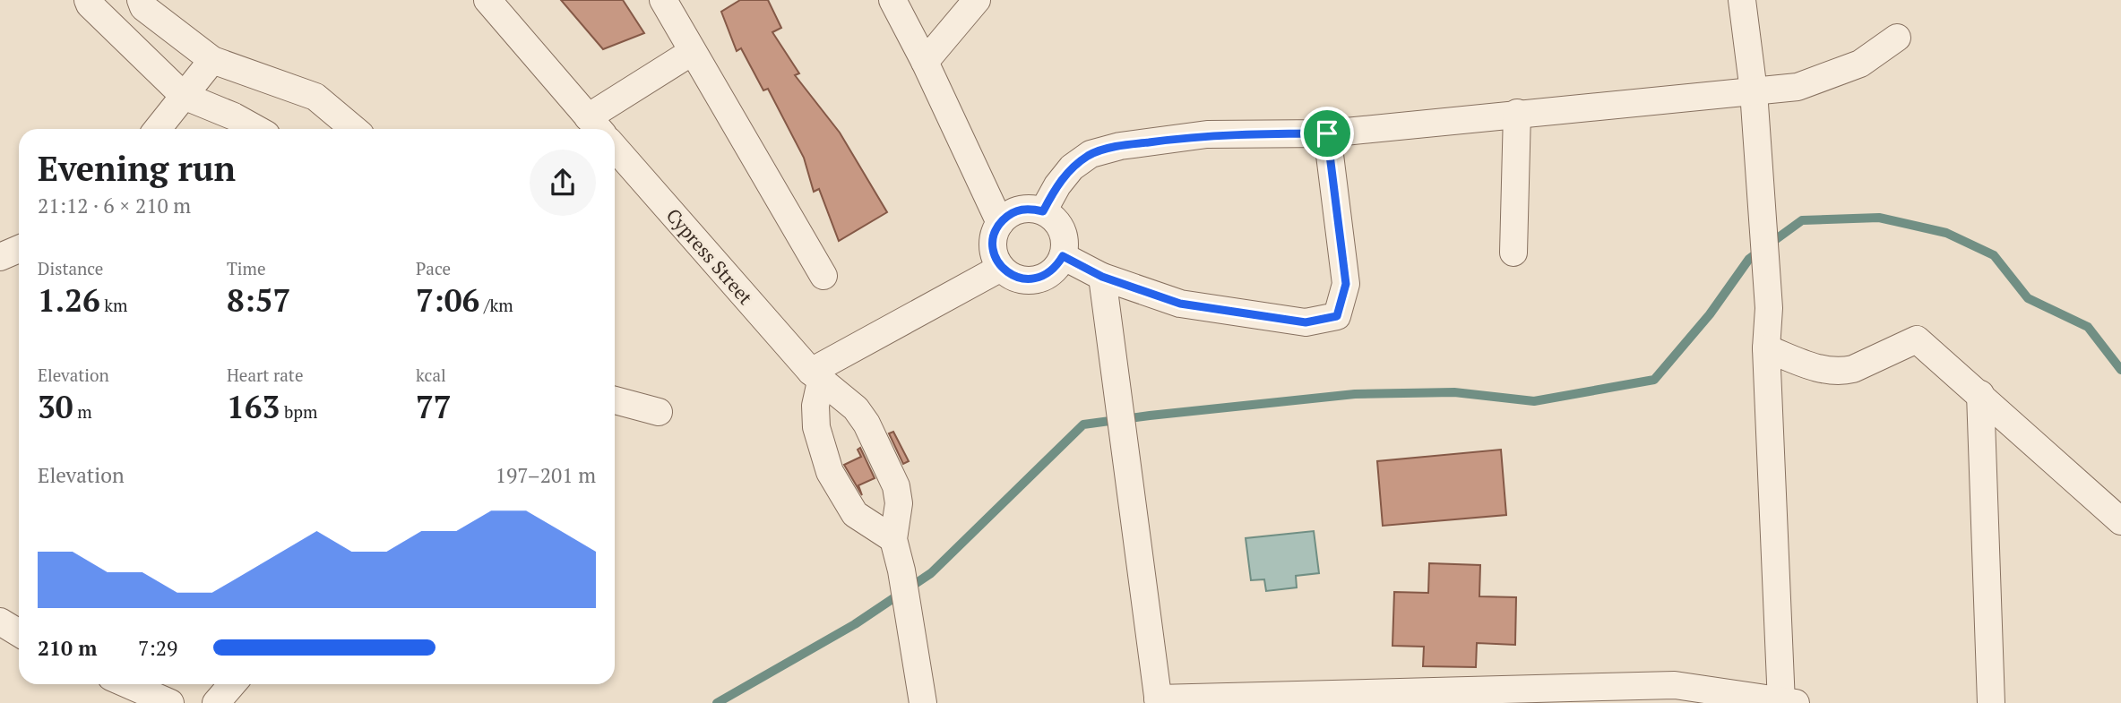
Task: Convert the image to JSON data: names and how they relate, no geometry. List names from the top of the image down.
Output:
{
  "streets": {
    "street": ["Cypress Street"]
  },
  "page": {
    "heading": ["Evening run", "21:12 · 6 × 210 m"],
    "stats": [
      ["Distance", "1.26 km"],
      ["Time", "8:57"],
      ["Pace", "7:06 /km"],
      ["Elevation", "30 m"],
      ["Heart rate", "163 bpm"],
      ["kcal", "77"]
    ],
    "chart": ["Elevation", "197–201 m"],
    "list": [
      {
        "name": "210 m",
        "note": "7:29"
      }
    ]
  }
}
